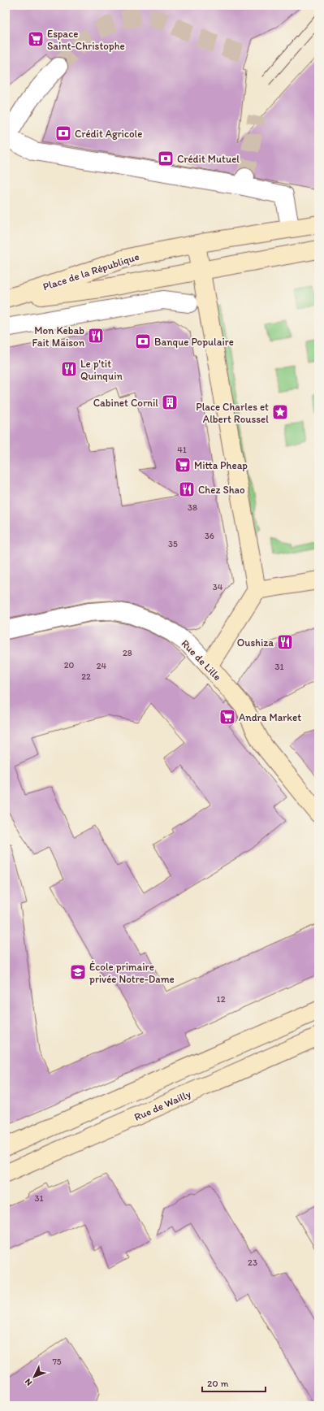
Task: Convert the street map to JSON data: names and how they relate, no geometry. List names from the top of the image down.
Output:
{
  "streets": {
    "main road": ["Place de la République", "Rue de Lille", "Rue de Wailly"]
  },
  "places": {
    "supermarket": ["Espace Saint-Christophe", "Mitta Pheap", "Andra Market"],
    "bank": ["Crédit Agricole", "Crédit Mutuel", "Banque Populaire"],
    "restaurant": [
      "Mon Kebab Fait Maison",
      "Le p'tit Quinquin",
      "Chez Shao",
      "Oushiza"
    ],
    "building": ["Cabinet Cornil"],
    "place": ["Place Charles et Albert Roussel"],
    "school or university": ["École primaire privée Notre-Dame"]
  },
  "house_numbers": [
    "41",
    "38",
    "36",
    "35",
    "34",
    "28",
    "20",
    "24",
    "31",
    "22",
    "12",
    "31",
    "23",
    "75"
  ],
  "scale_bar": "20 m",
  "north": "bottom left"
}
